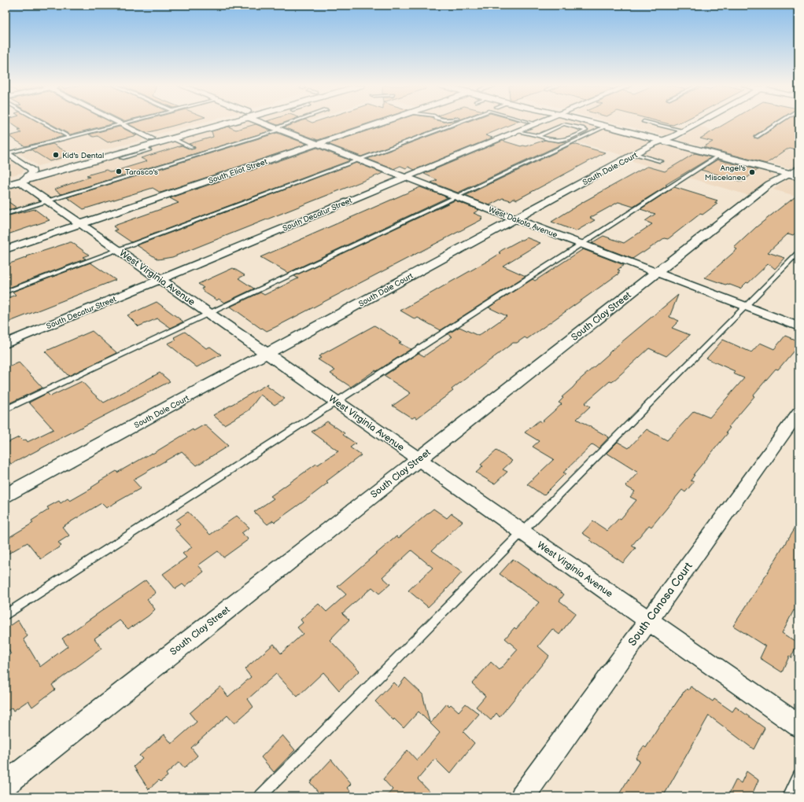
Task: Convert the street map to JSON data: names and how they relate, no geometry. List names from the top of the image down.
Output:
{
  "streets": {
    "street": [
      "South Dale Court",
      "South Eliot Street",
      "South Decatur Street",
      "West Dakota Avenue",
      "West Virginia Avenue",
      "South Clay Street",
      "South Canosa Court"
    ]
  },
  "crossings": [
    ["South Dale Court", "West Dakota Avenue"],
    ["South Dale Court", "West Virginia Avenue"],
    ["South Eliot Street", "West Dakota Avenue"],
    ["South Eliot Street", "West Virginia Avenue"],
    ["South Decatur Street", "West Dakota Avenue"],
    ["South Decatur Street", "West Virginia Avenue"],
    ["West Dakota Avenue", "South Clay Street"],
    ["West Virginia Avenue", "South Clay Street"],
    ["West Virginia Avenue", "South Canosa Court"]
  ],
  "places": ["Kid's Dental", "Tarasco's", "Angel's Miscelanea"]
}
